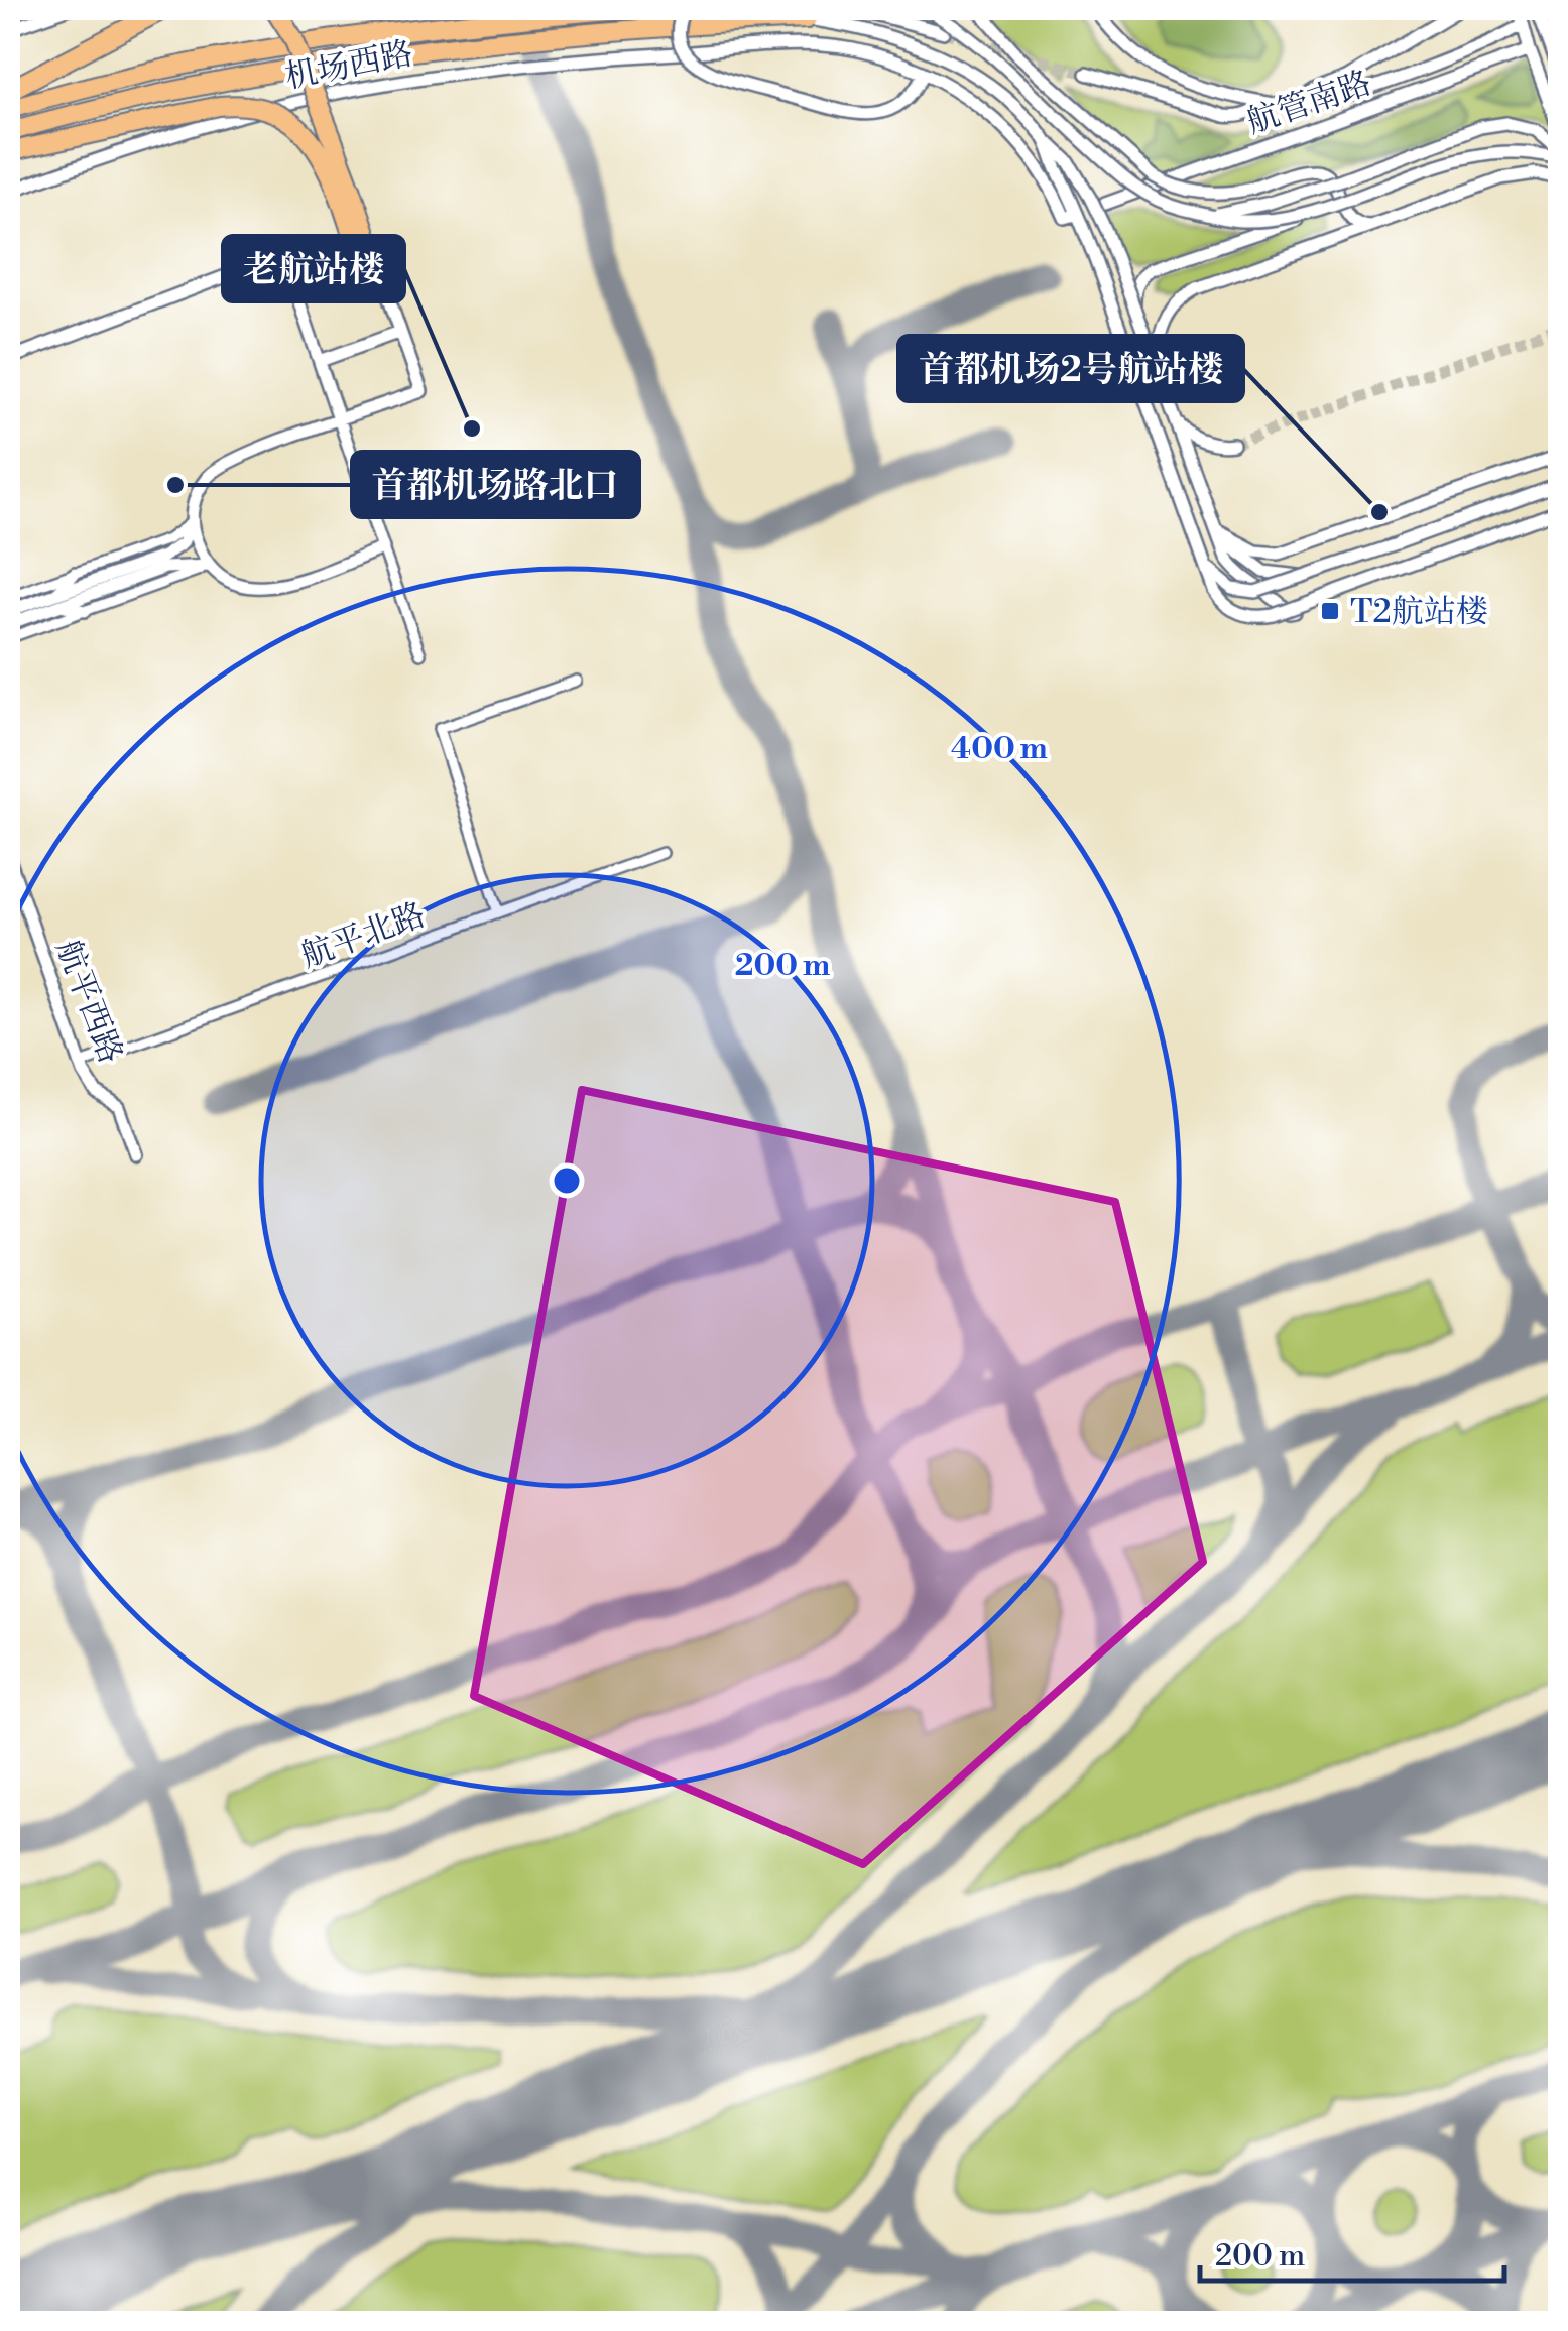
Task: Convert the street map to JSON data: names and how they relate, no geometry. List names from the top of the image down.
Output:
{
  "streets": {
    "street": [
      "机场西路",
      "航管南路",
      "航平北路",
      "航平西路"
    ]
  },
  "crossings": [
    ["航平北路", "航平西路"]
  ],
  "places": {
    "other": ["老航站楼", "首都机场路北口", "首都机场2号航站楼"],
    "transit": ["T2航站楼"]
  },
  "scale_bar": "200 m",
  "rings": ["400 m", "200 m"]
}
